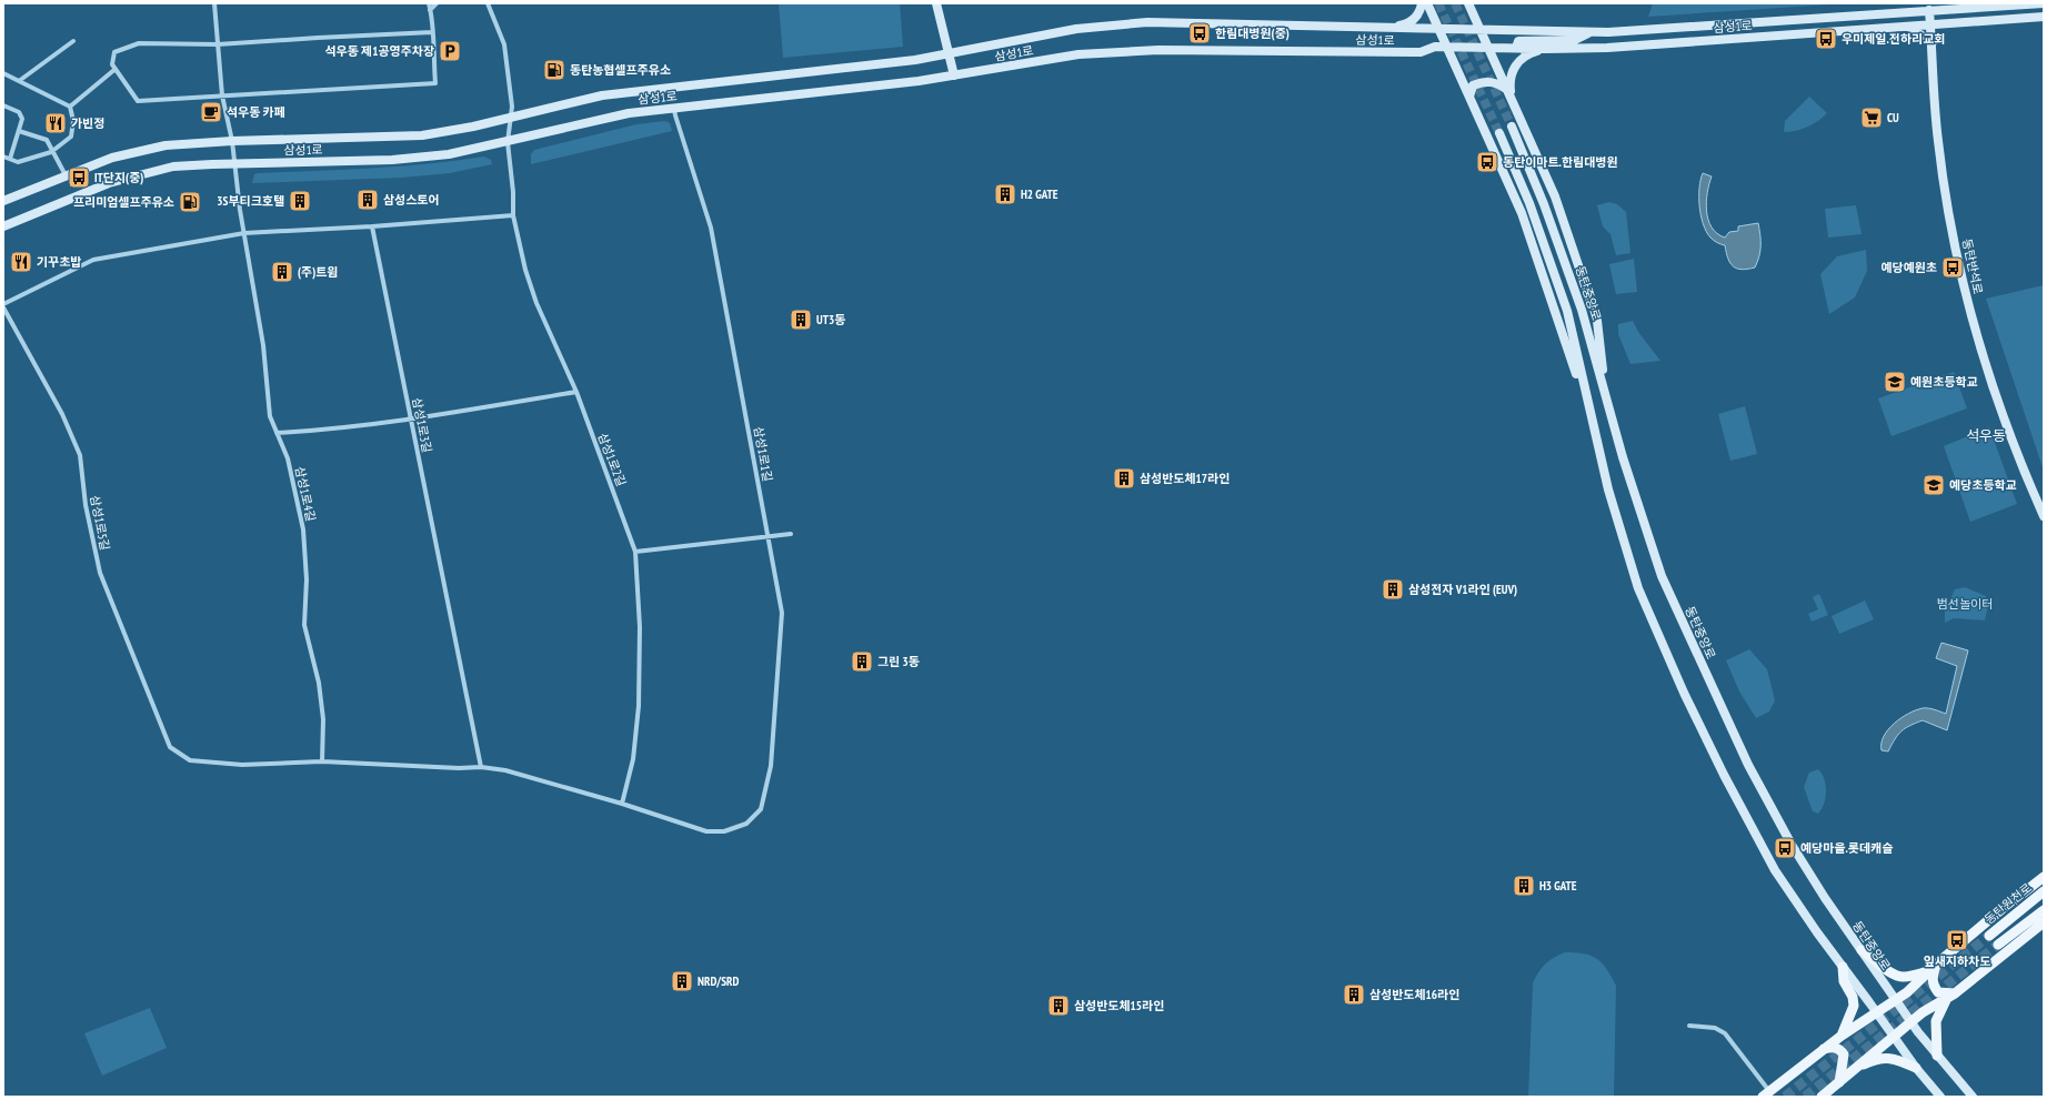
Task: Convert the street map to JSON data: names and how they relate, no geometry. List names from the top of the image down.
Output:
{
  "streets": {
    "main road": ["동탄원천로"],
    "street": [
      "삼성1로",
      "동탄반석로",
      "동탄중앙로",
      "삼성1로3길",
      "삼성1로1길",
      "삼성1로2길",
      "삼성1로4길",
      "삼성1로5길"
    ]
  },
  "crossings": [
    ["삼성1로", "동탄반석로"],
    ["삼성1로", "삼성1로1길"],
    ["삼성1로", "삼성1로2길"],
    ["삼성1로", "삼성1로4길"],
    ["삼성1로1길", "삼성1로2길"],
    ["삼성1로4길", "삼성1로5길"]
  ],
  "districts": ["석우동"],
  "parks": ["범선놀이터"],
  "places": {
    "bus stop": [
      "한림대병원(중)",
      "우미제일.전하리교회",
      "동탄이마트.한림대병원",
      "IT단지(중)",
      "예당예원초",
      "예당마을.롯데캐슬",
      "잎새지하차도"
    ],
    "parking": ["석우동 제1공영주차장"],
    "fuel station": ["동탄농협셀프주유소", "프리미엄셀프주유소"],
    "cafe": ["석우동 카페"],
    "supermarket": ["CU"],
    "restaurant": ["가빈정", "기꾸초밥"],
    "building": [
      "H2 GATE",
      "삼성스토어",
      "3S부티크호텔",
      "(주)트윔",
      "UT3동",
      "삼성반도체17라인",
      "삼성전자 V1라인 (EUV)",
      "그린 3동",
      "H3 GATE",
      "NRD/SRD",
      "삼성반도체16라인",
      "삼성반도체15라인"
    ],
    "school or university": ["예원초등학교", "예당초등학교"]
  }
}
